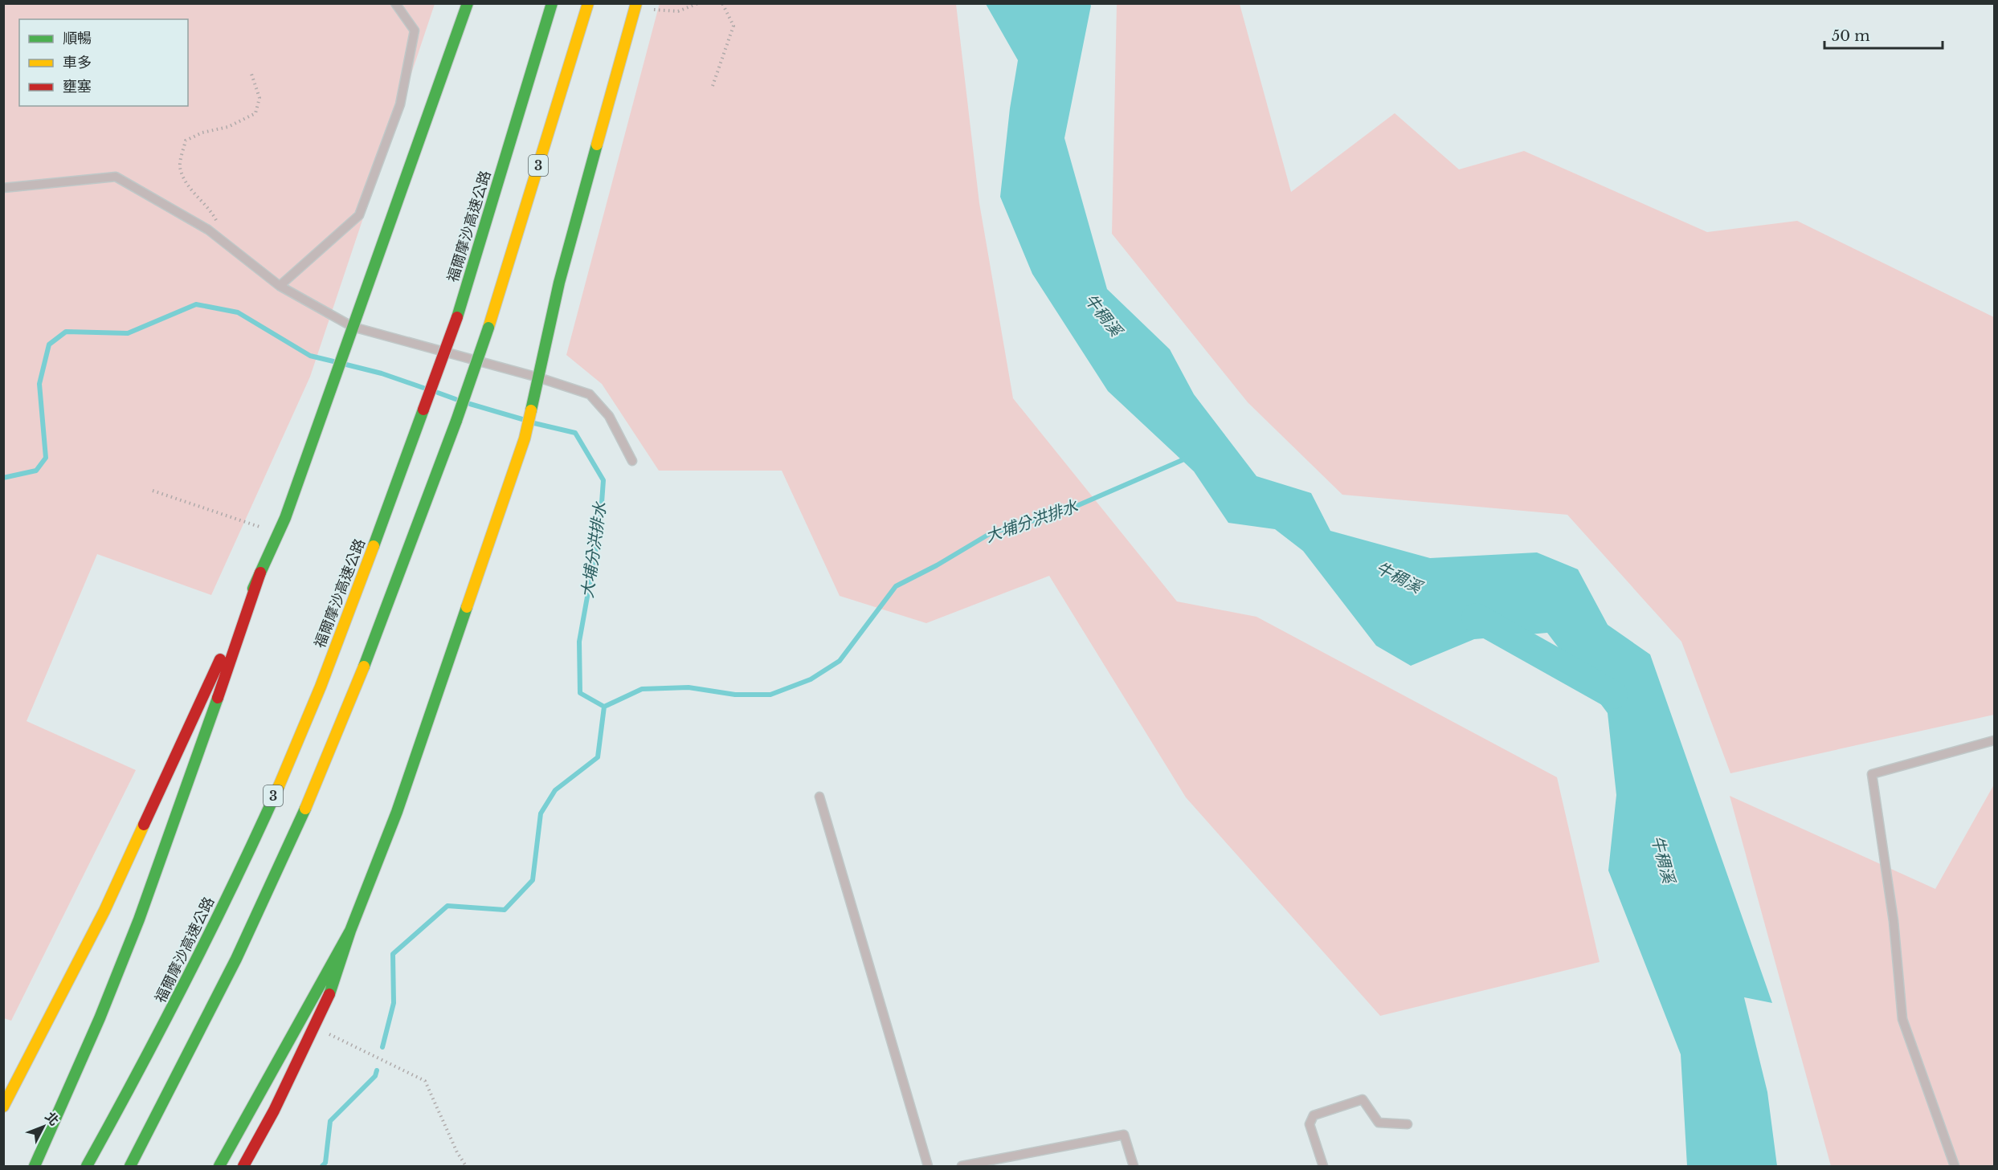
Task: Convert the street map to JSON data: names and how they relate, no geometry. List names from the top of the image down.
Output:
{
  "streets": {
    "main road": ["3", "福爾摩沙高速公路"]
  },
  "water": ["牛稠溪", "大埔分洪排水"],
  "legend": ["順暢", "車多", "壅塞"],
  "scale_bar": "50 m",
  "north": "top right"
}
